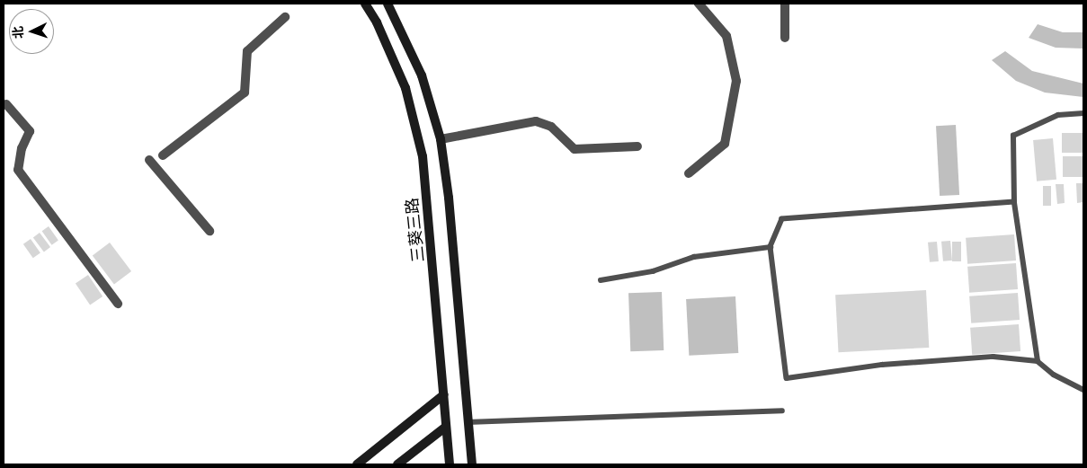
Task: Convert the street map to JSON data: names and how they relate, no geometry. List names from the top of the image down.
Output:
{
  "streets": {
    "street": ["三葵三路"]
  },
  "north": "left"
}
